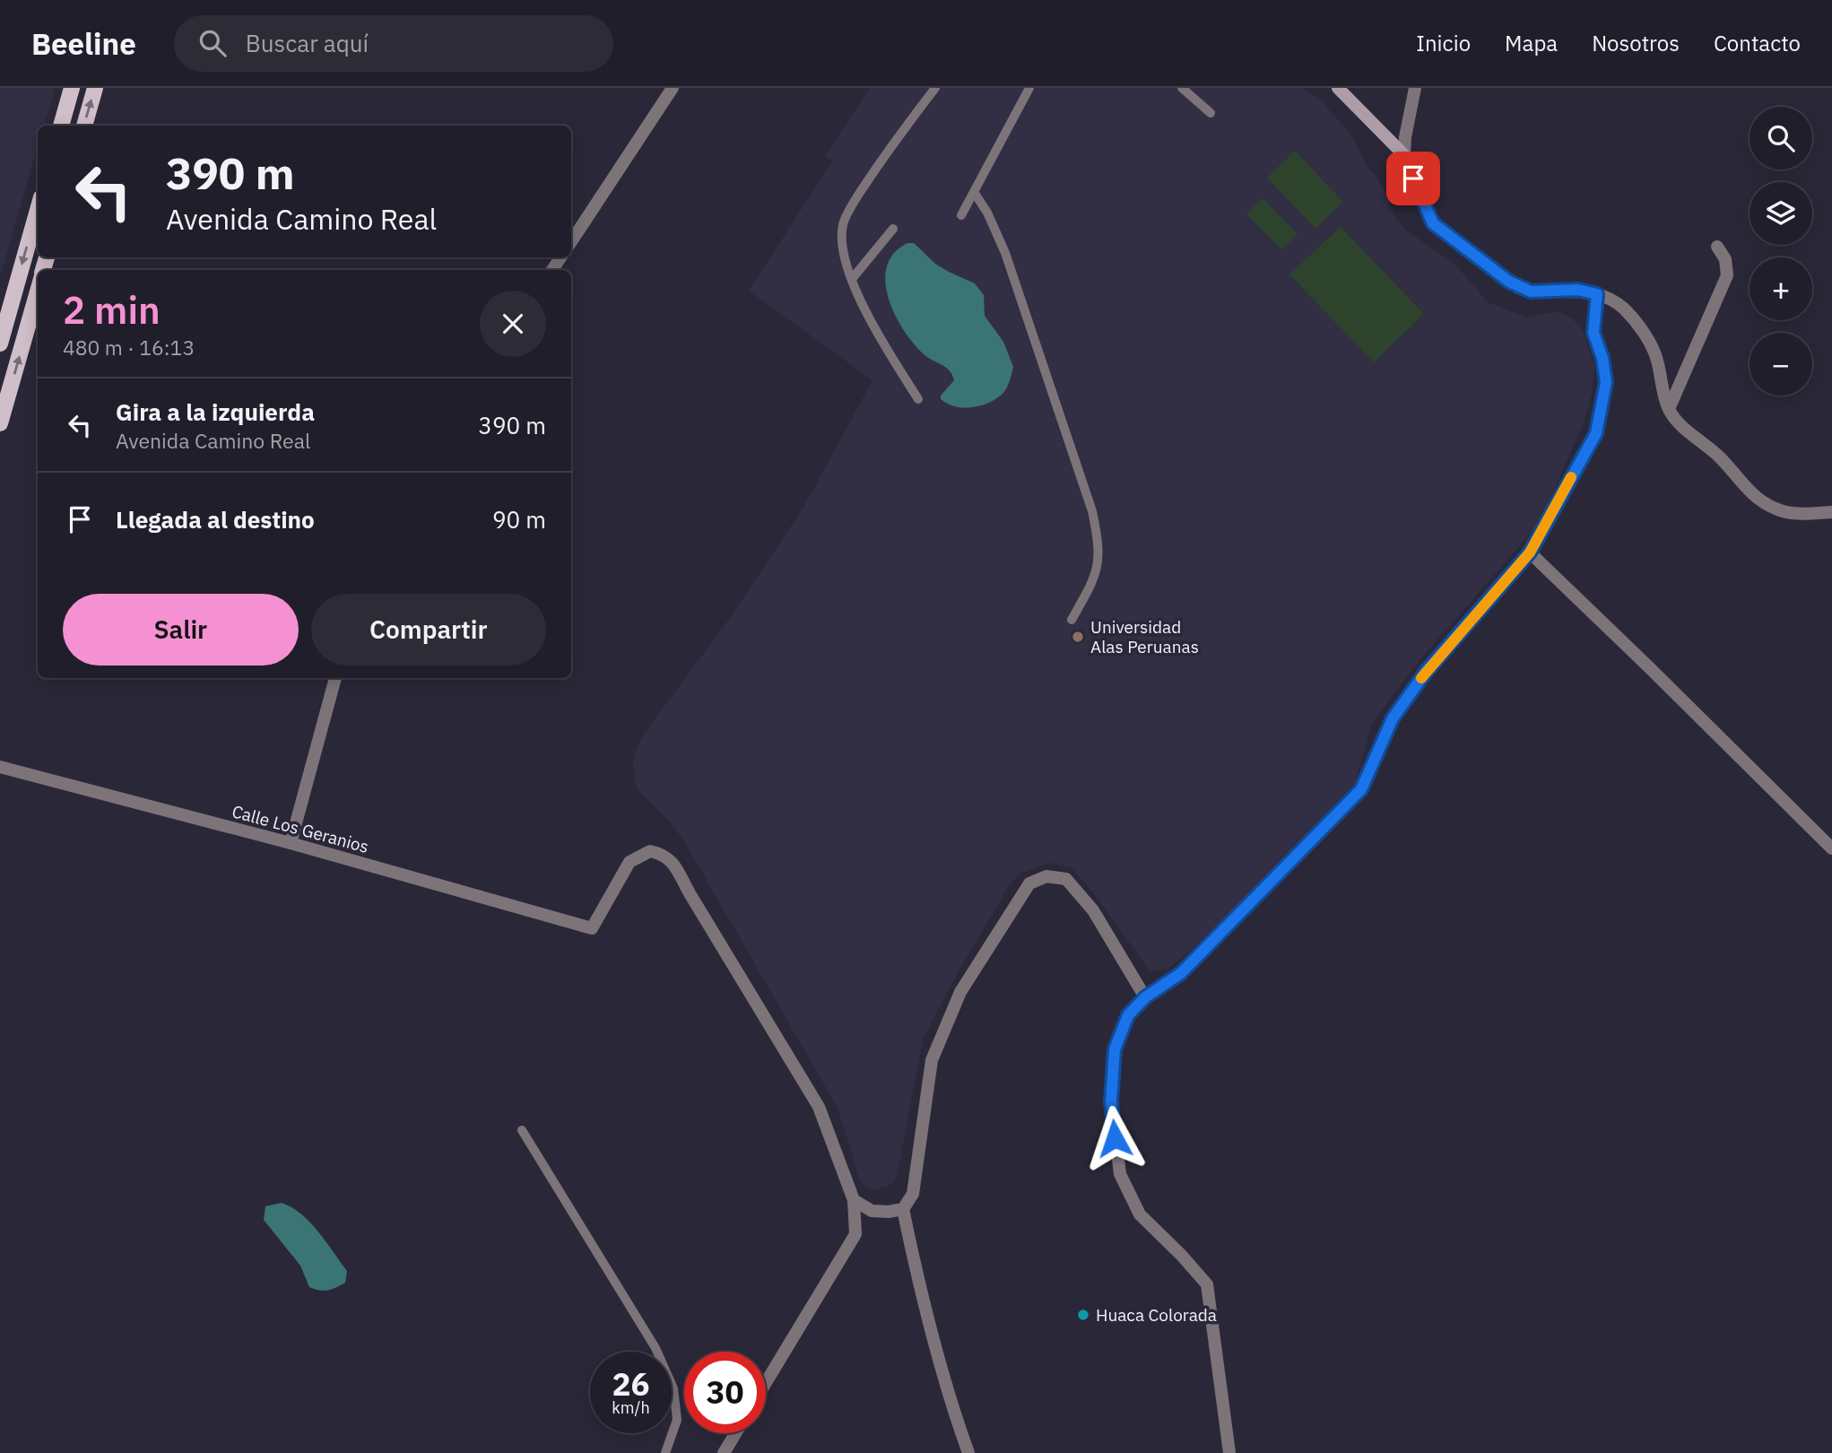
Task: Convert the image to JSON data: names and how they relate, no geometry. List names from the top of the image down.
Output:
{
  "streets": {
    "street": ["Calle Los Geranios"]
  },
  "places": ["Universidad Alas Peruanas", "Huaca Colorada"],
  "page": {
    "header": "Beeline",
    "search": "Buscar aquí",
    "nav": [
      "Inicio",
      "Mapa",
      "Nosotros",
      "Contacto"
    ],
    "map_buttons": ["+", "−"],
    "turn": ["390 m", "Avenida Camino Real"],
    "heading": ["2 min", "480 m · 16:13"],
    "list": [
      {
        "name": "Gira a la izquierda",
        "note": "Avenida Camino Real",
        "value": "390 m"
      },
      {
        "name": "Llegada al destino",
        "value": "90 m"
      }
    ],
    "buttons": ["Salir", "Compartir"],
    "speed": "26 km/h",
    "limit": "30"
  }
}
